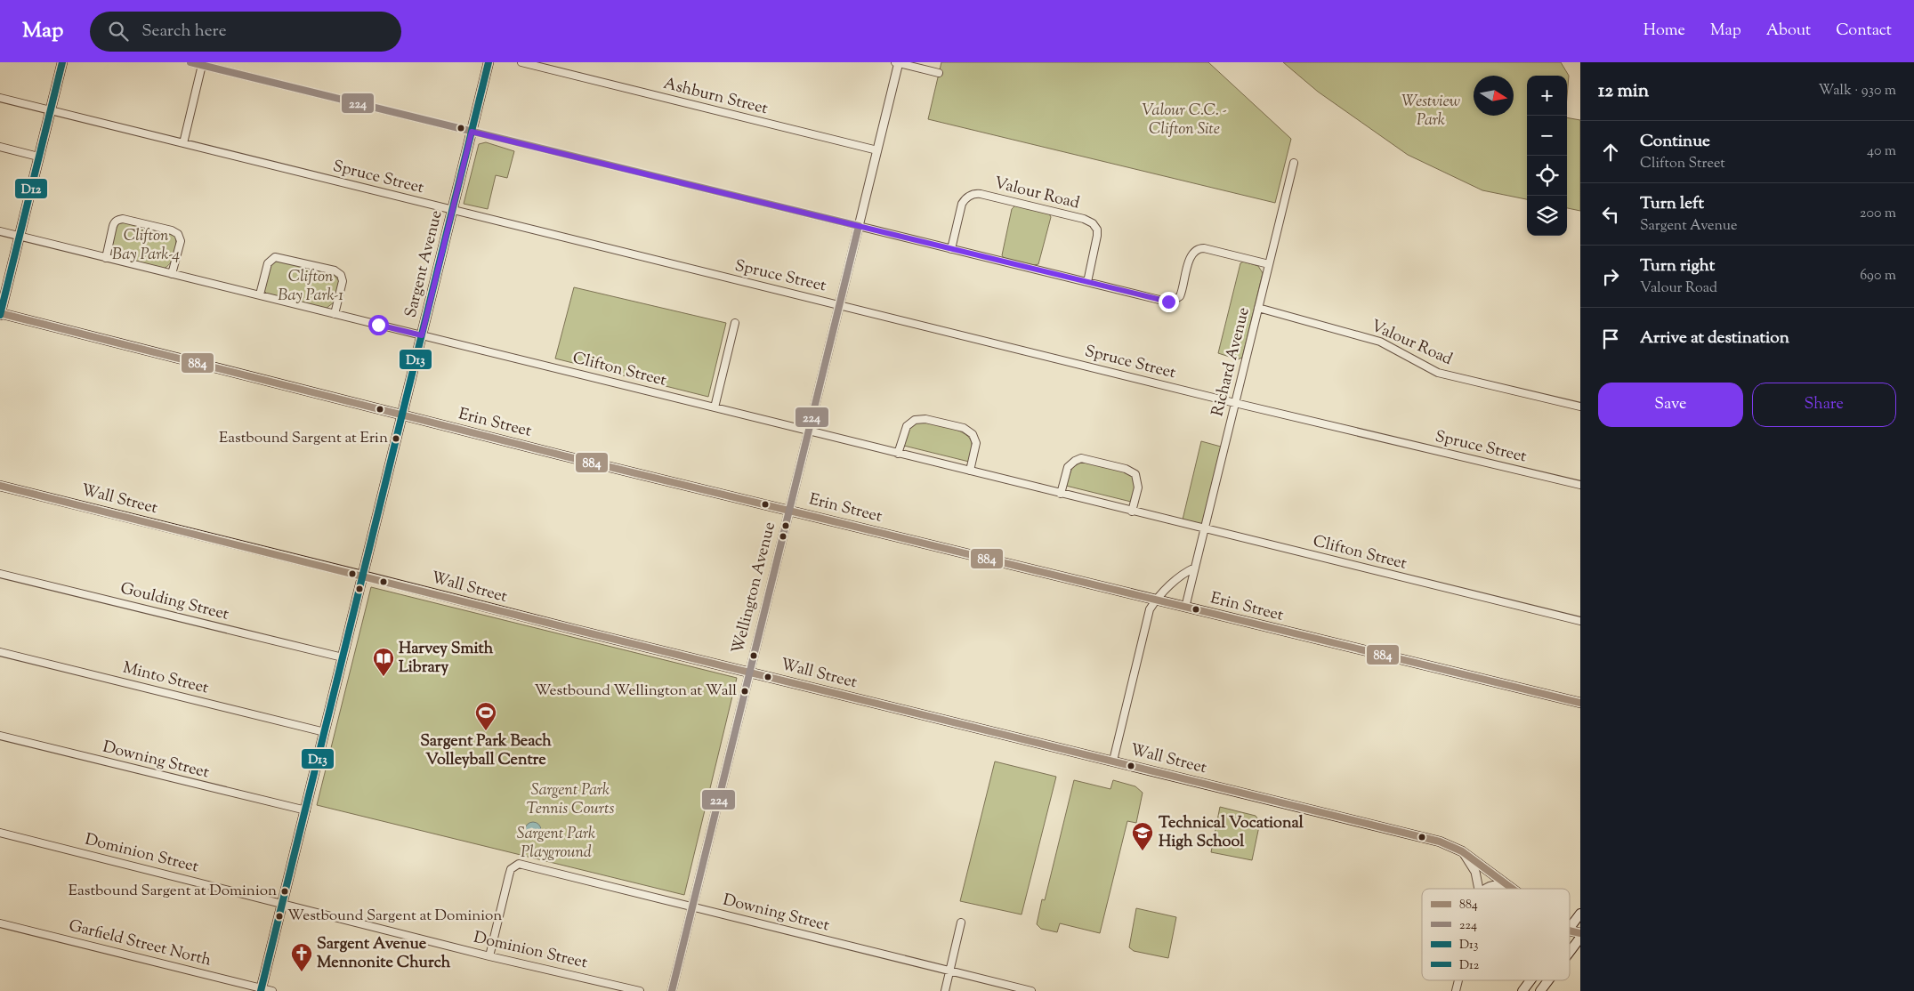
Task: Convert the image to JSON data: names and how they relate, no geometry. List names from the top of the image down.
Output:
{
  "streets": {
    "main road": ["Sargent Avenue", "Erin Street", "Wall Street"],
    "street": [
      "Ashburn Street",
      "Spruce Street",
      "Valour Road",
      "Richard Avenue",
      "Clifton Street",
      "Wellington Avenue",
      "Goulding Street",
      "Minto Street",
      "Downing Street",
      "Dominion Street",
      "Garfield Street North"
    ]
  },
  "crossings": [
    ["Ashburn Street", "Wellington Avenue"],
    ["Spruce Street", "Sargent Avenue"],
    ["Spruce Street", "Richard Avenue"],
    ["Spruce Street", "Wellington Avenue"],
    ["Valour Road", "Richard Avenue"],
    ["Sargent Avenue", "Clifton Street"],
    ["Sargent Avenue", "Erin Street"],
    ["Sargent Avenue", "Wall Street"],
    ["Sargent Avenue", "Goulding Street"],
    ["Sargent Avenue", "Minto Street"],
    ["Sargent Avenue", "Downing Street"],
    ["Sargent Avenue", "Dominion Street"],
    ["Sargent Avenue", "Garfield Street North"],
    ["Richard Avenue", "Clifton Street"],
    ["Richard Avenue", "Erin Street"],
    ["Clifton Street", "Wellington Avenue"],
    ["Erin Street", "Wellington Avenue"],
    ["Wall Street", "Wellington Avenue"],
    ["Wellington Avenue", "Downing Street"],
    ["Downing Street", "Dominion Street"]
  ],
  "parks": [
    "Westview Park",
    "Valour C.C. - Clifton Site",
    "Clifton Bay Park-4",
    "Clifton Bay Park-1",
    "Sargent Park Tennis Courts",
    "Sargent Park Playground"
  ],
  "places": {
    "other": [
      "Eastbound Sargent at Erin",
      "Westbound Wellington at Wall",
      "Eastbound Sargent at Dominion",
      "Westbound Sargent at Dominion"
    ],
    "library": ["Harvey Smith Library"],
    "sports": ["Sargent Park Beach Volleyball Centre"],
    "school or university": ["Technical Vocational High School"],
    "church": ["Sargent Avenue Mennonite Church"]
  },
  "lines": [
    "transit line 224",
    "transit line D13",
    "transit line D12",
    "transit line 884"
  ],
  "legend": [
    "884",
    "224",
    "D13",
    "D12"
  ],
  "north": "right",
  "page": {
    "header": "Map",
    "search": "Search here",
    "nav": [
      "Home",
      "Map",
      "About",
      "Contact"
    ],
    "heading": ["12 min", "Walk · 930 m"],
    "map_buttons": ["+", "−"],
    "list": [
      ["Continue", "Clifton Street", "40 m"],
      ["Turn left", "Sargent Avenue", "200 m"],
      ["Turn right", "Valour Road", "690 m"],
      "Arrive at destination"
    ],
    "buttons": ["Save", "Share"]
  }
}
